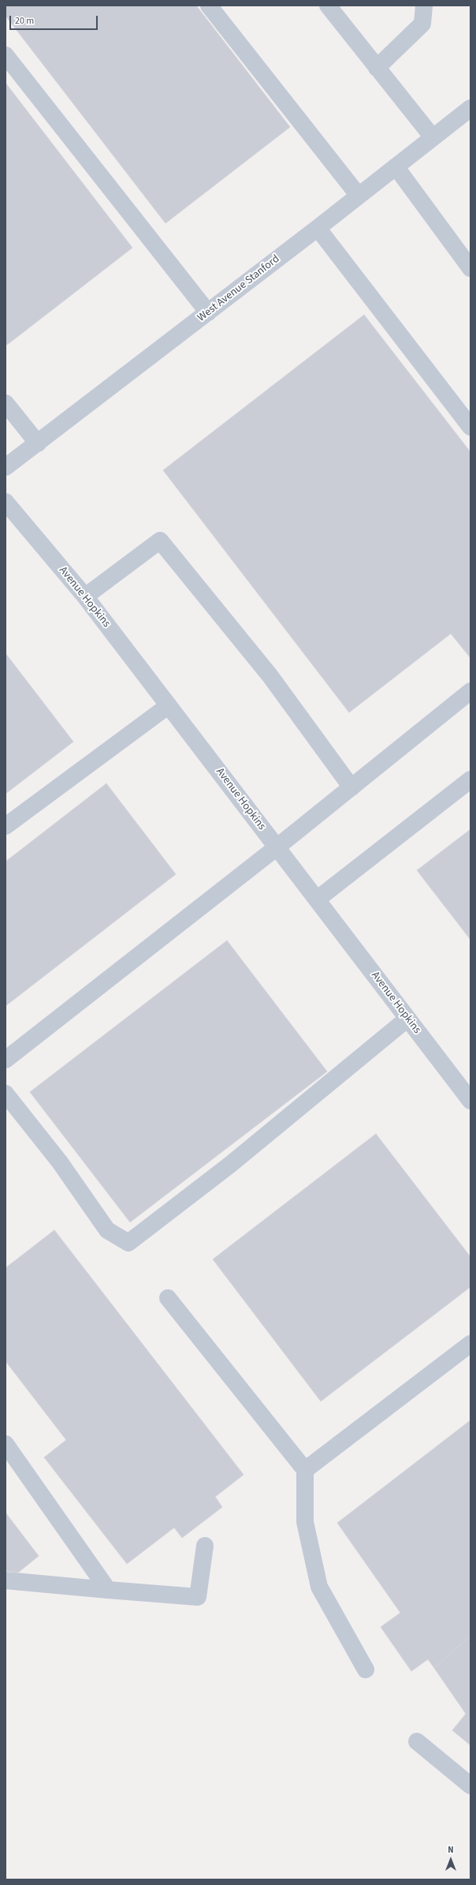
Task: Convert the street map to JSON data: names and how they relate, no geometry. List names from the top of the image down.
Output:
{
  "streets": {
    "street": ["West Avenue Stanford", "Avenue Hopkins"]
  },
  "scale_bar": "20 m",
  "north": "top"
}
